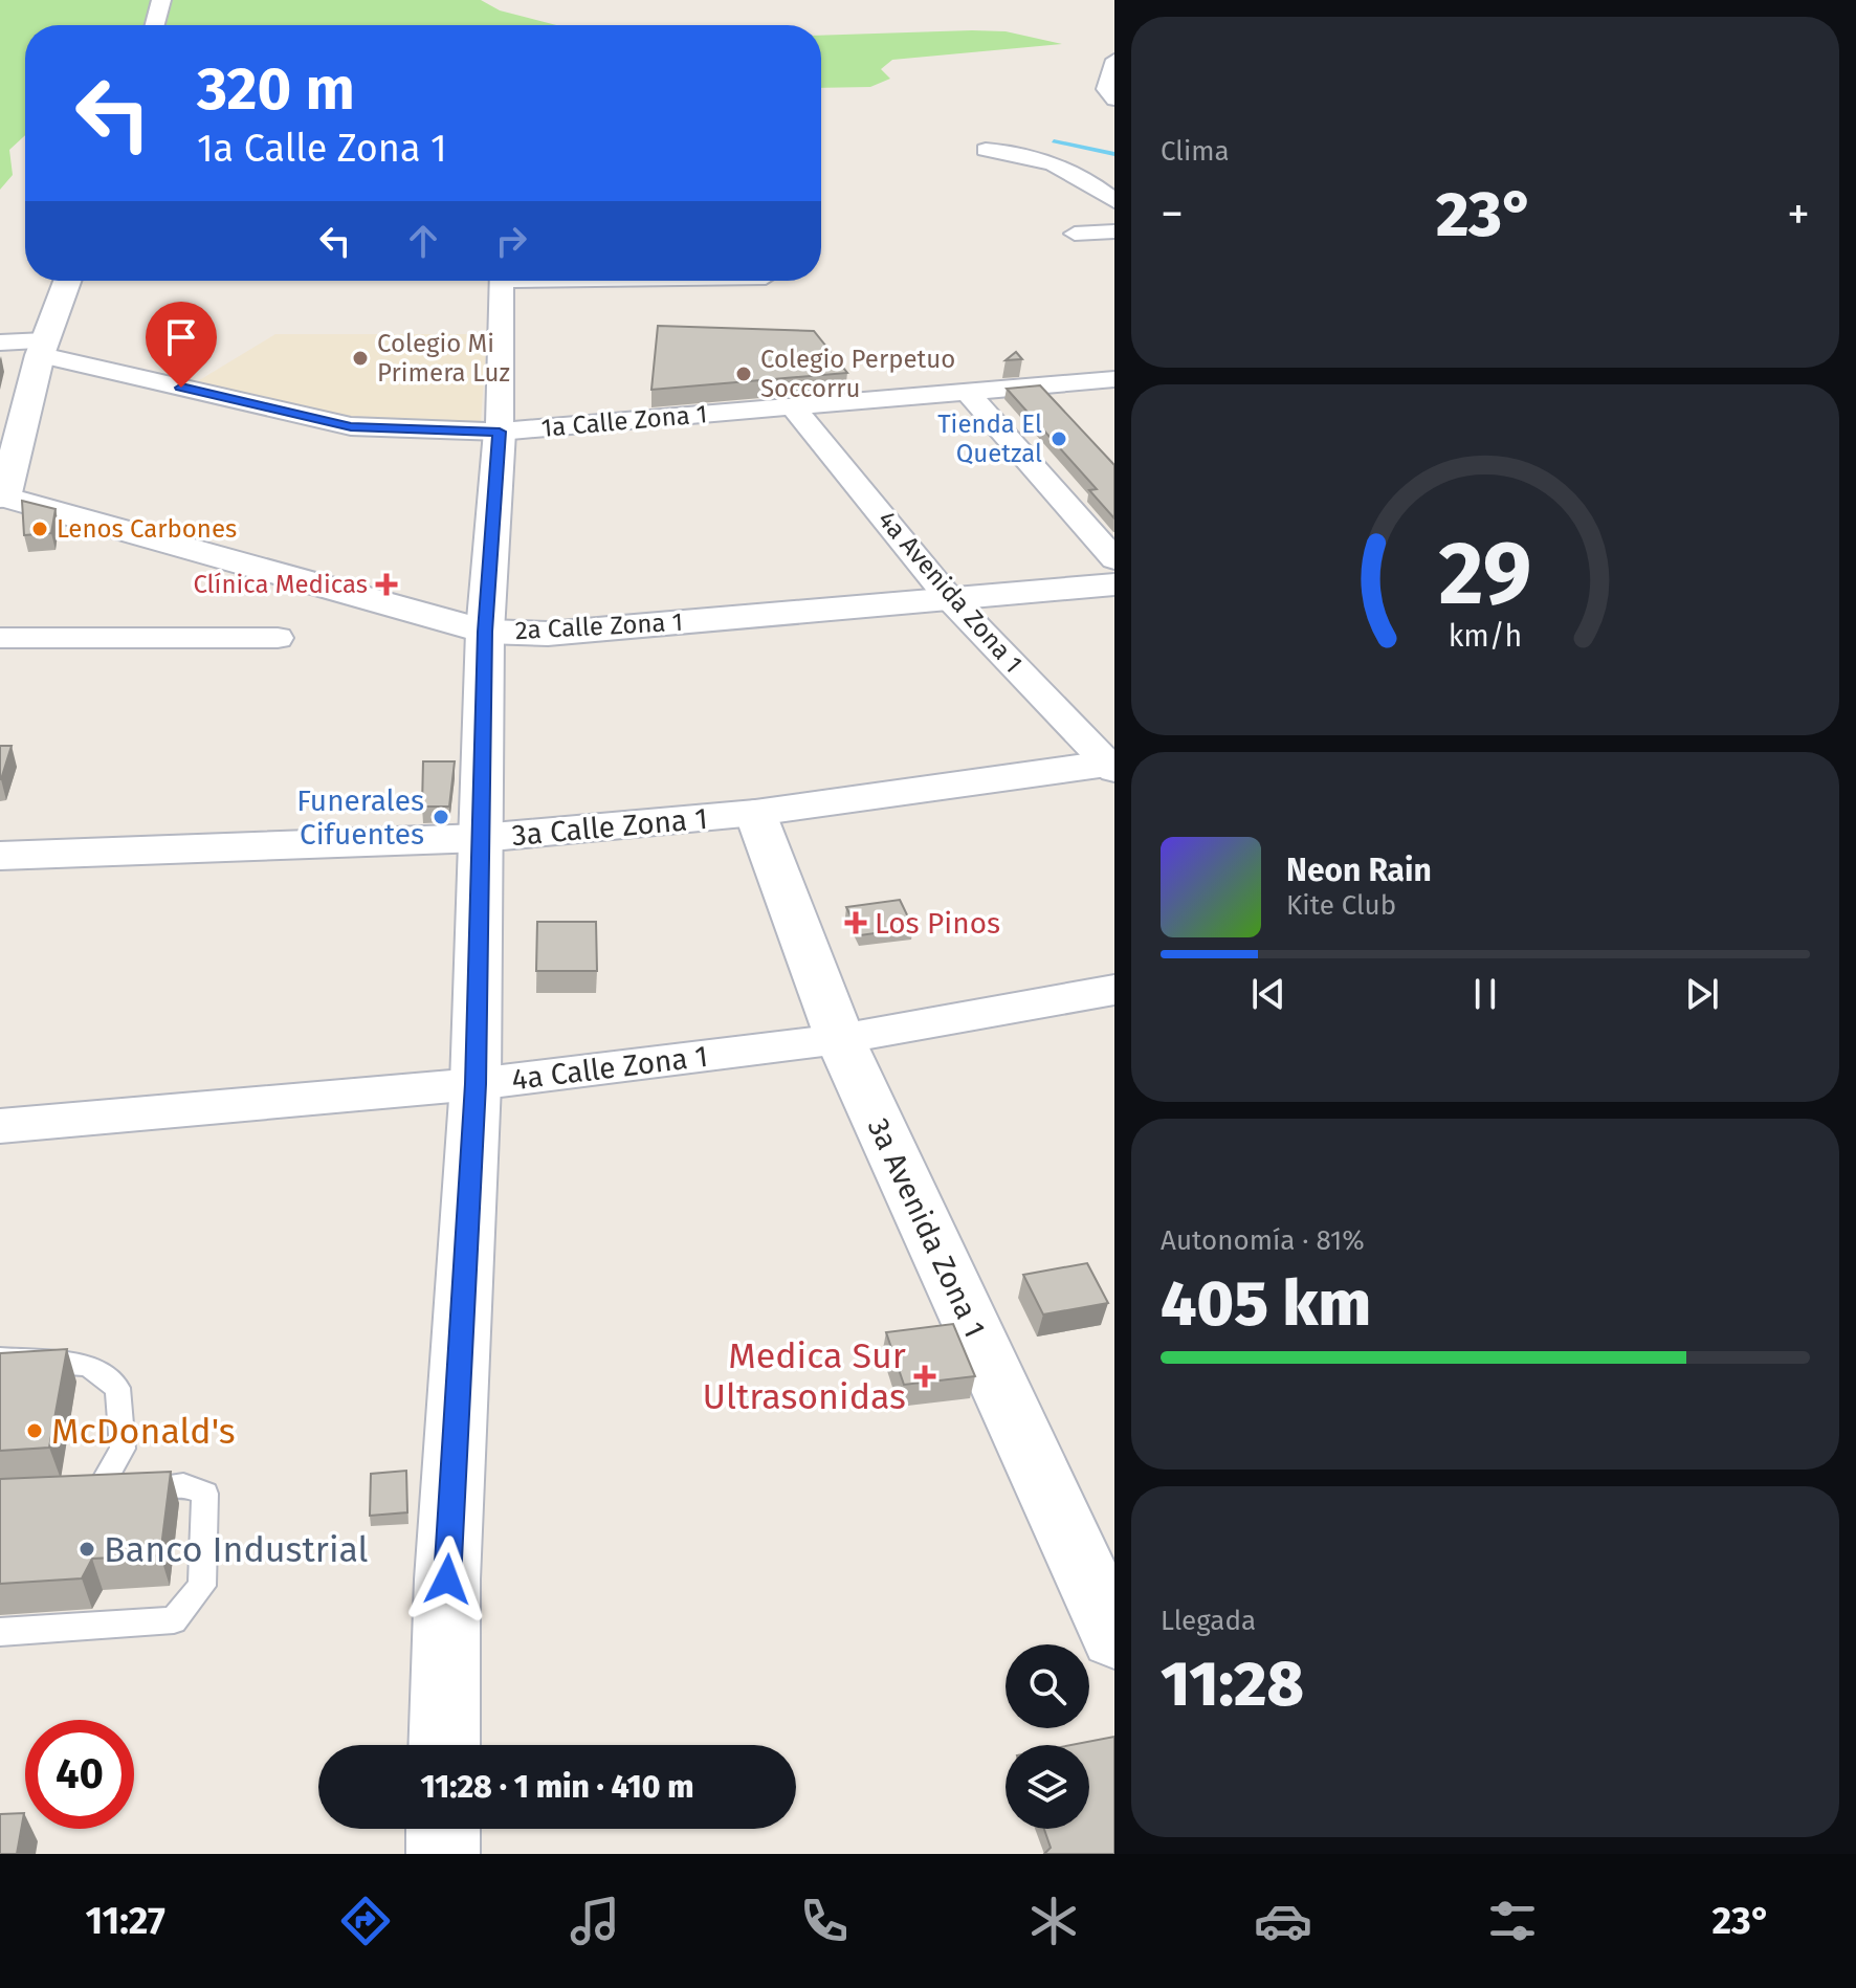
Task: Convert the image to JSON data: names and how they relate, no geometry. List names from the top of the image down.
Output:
{
  "streets": {
    "street": [
      "1a Calle Zona 1",
      "4a Avenida Zona 1",
      "2a Calle Zona 1",
      "3a Calle Zona 1",
      "4a Calle Zona 1",
      "3a Avenida Zona 1"
    ]
  },
  "crossings": [
    ["1a Calle Zona 1", "4a Avenida Zona 1"],
    ["4a Avenida Zona 1", "2a Calle Zona 1"],
    ["4a Avenida Zona 1", "3a Calle Zona 1"],
    ["3a Calle Zona 1", "3a Avenida Zona 1"],
    ["4a Calle Zona 1", "3a Avenida Zona 1"]
  ],
  "places": {
    "other": [
      "Colegio Mi Primera Luz",
      "Colegio Perpetuo Soccorru",
      "Tienda El Quetzal",
      "Lenos Carbones",
      "Funerales Cifuentes",
      "McDonald's",
      "Banco Industrial"
    ],
    "health": ["Clínica Medicas", "Los Pinos", "Medica Sur Ultrasonidas"]
  },
  "page": {
    "tile": [
      "Clima",
      ["Autonomía · 81%", "405 km"],
      ["Llegada", "11:28"]
    ],
    "turn": ["320 m", "1a Calle Zona 1"],
    "heat": ["−", "23°", "+"],
    "song": ["Neon Rain", "Kite Club"],
    "limit": "40",
    "trip": "11:28 · 1 min · 410 m",
    "tabs": ["11:27", "23°"],
    "gauge": ["29", "km/h"]
  }
}
